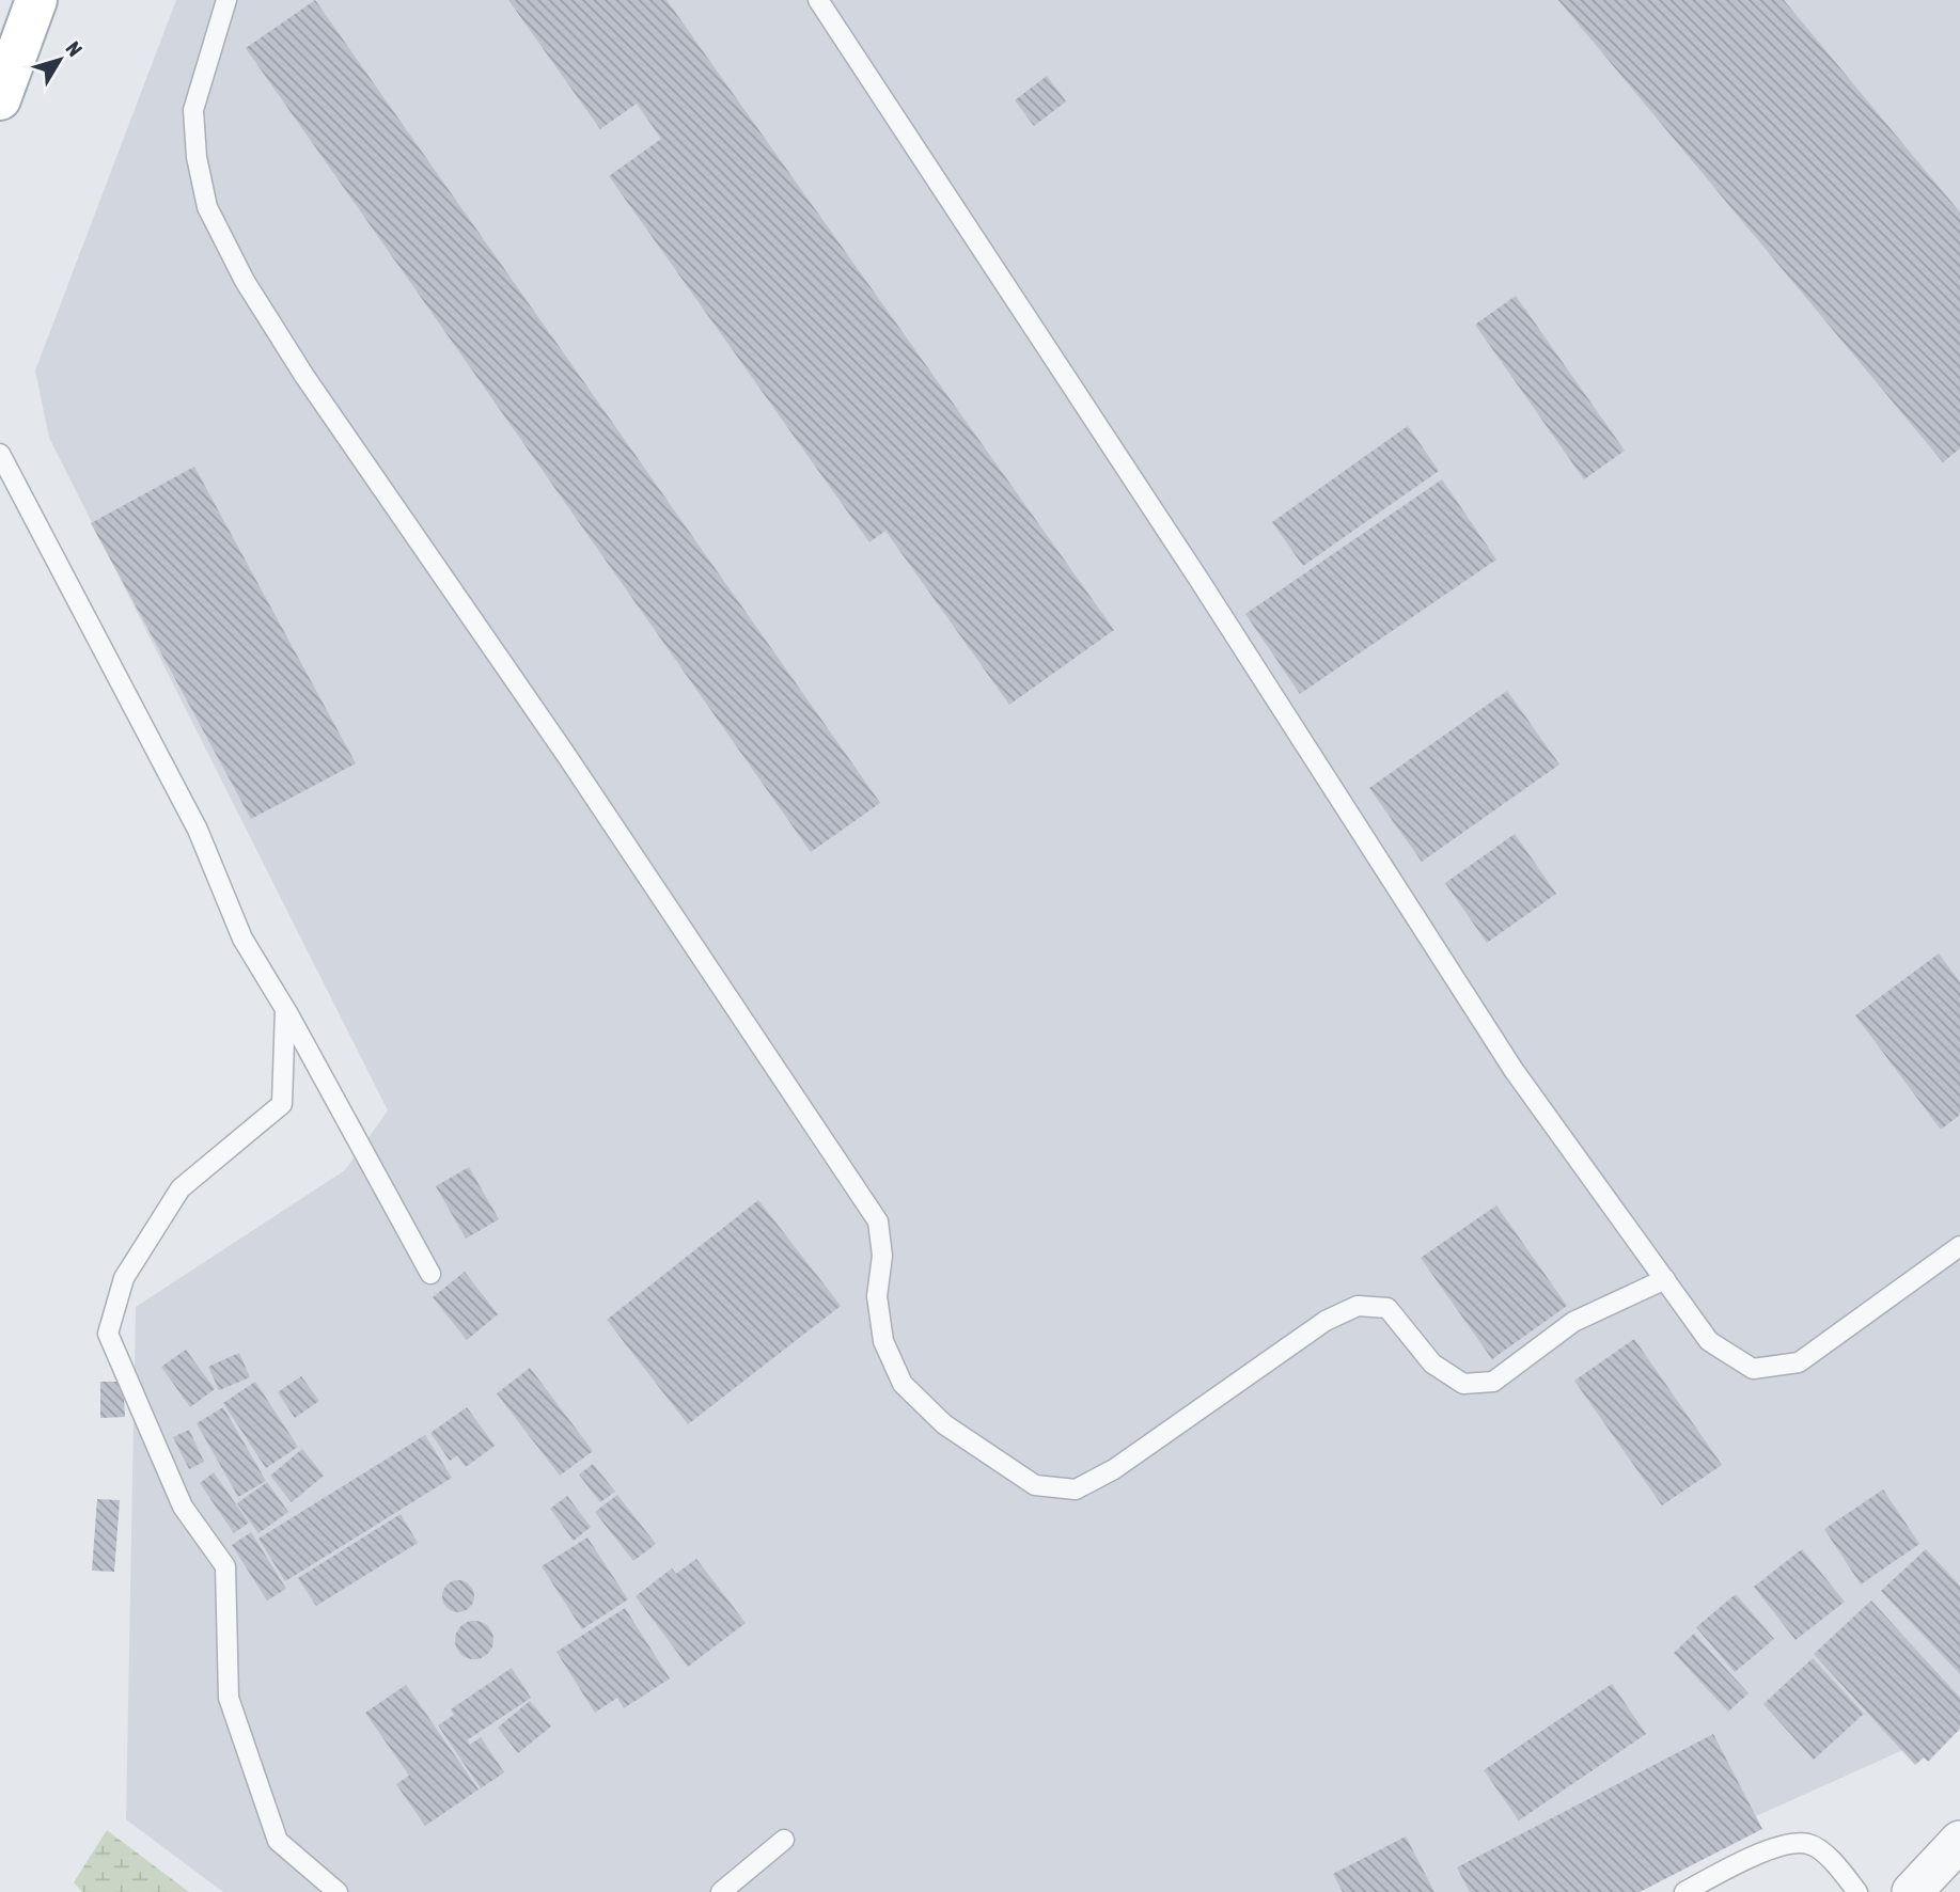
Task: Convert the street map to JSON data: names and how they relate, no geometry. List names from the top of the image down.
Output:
{
  "north": "top right"
}
